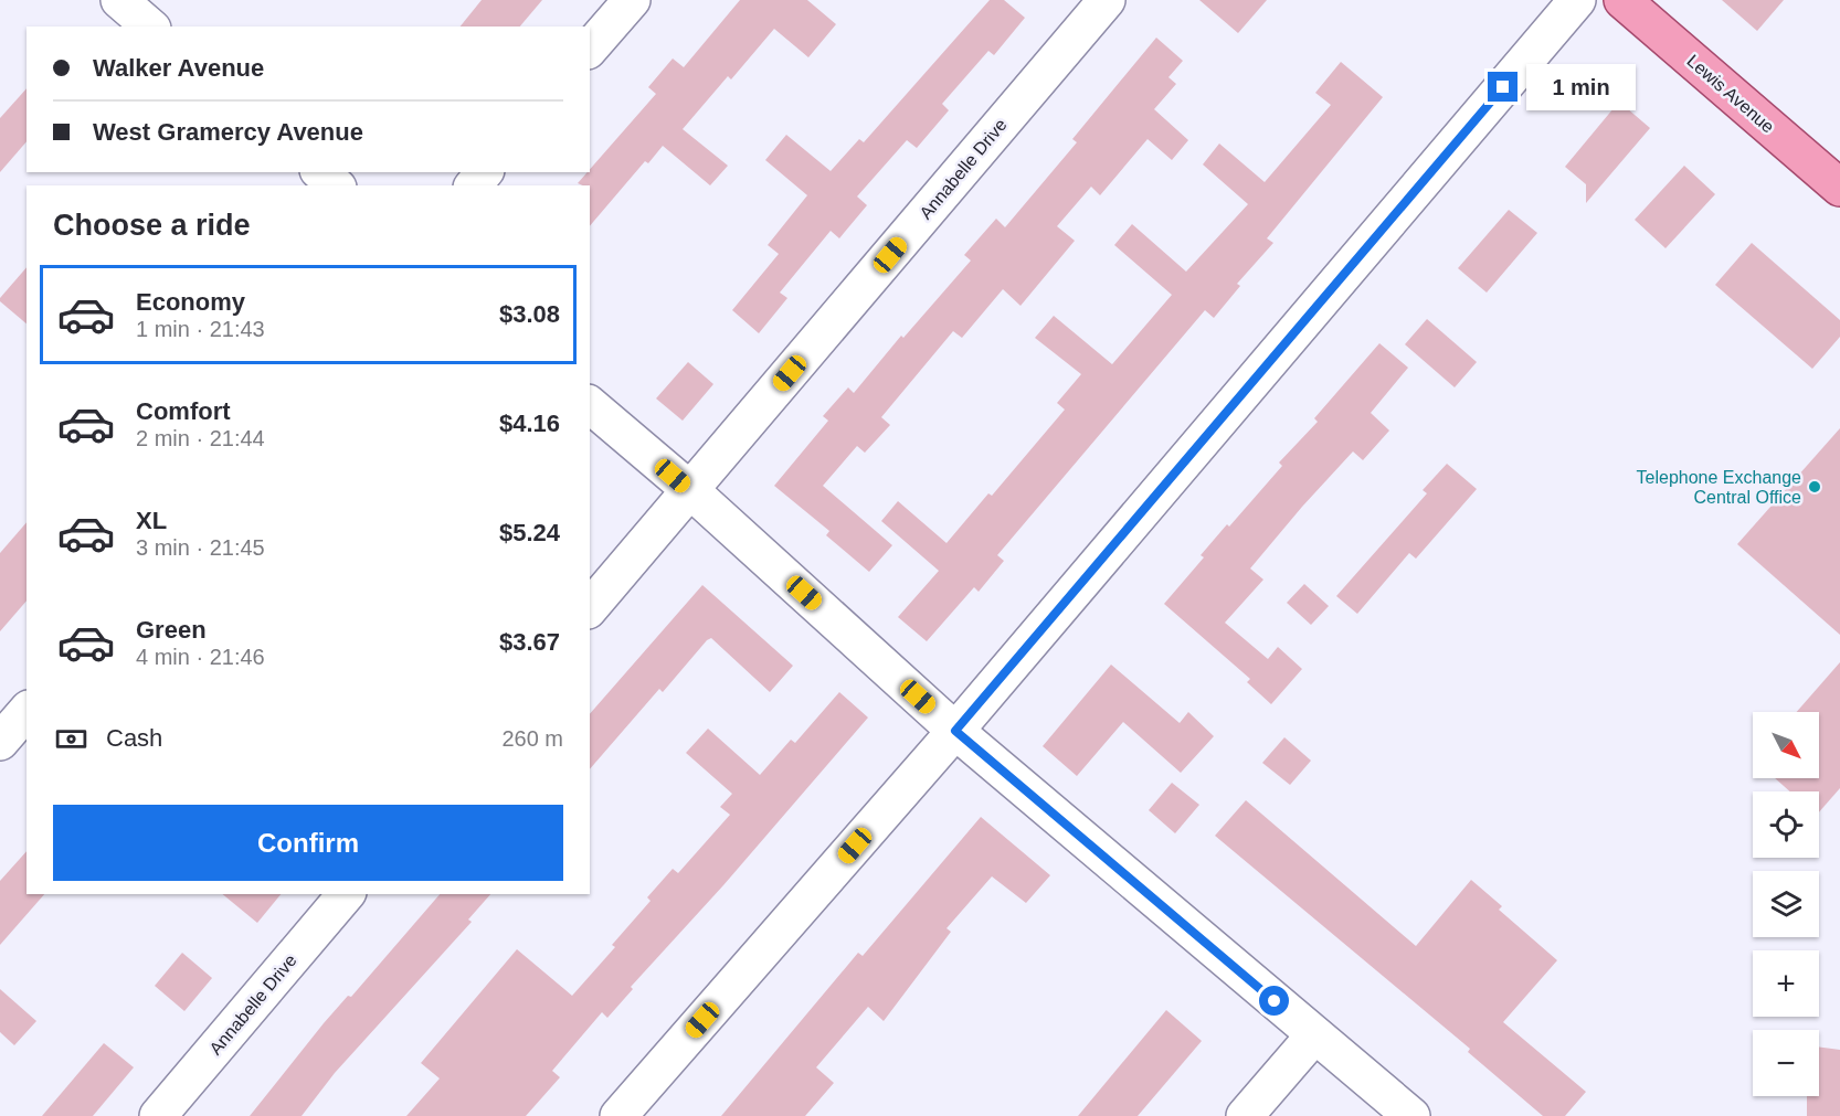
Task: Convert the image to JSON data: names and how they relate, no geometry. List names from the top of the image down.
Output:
{
  "streets": {
    "main road": ["Lewis Avenue"],
    "street": ["Annabelle Drive"]
  },
  "places": ["Telephone Exchange Central Office"],
  "north": "bottom right",
  "page": {
    "banner": ["Walker Avenue", "West Gramercy Avenue"],
    "bubble": "1 min",
    "heading": "Choose a ride",
    "list": [
      {
        "name": "Economy",
        "note": "1 min · 21:43",
        "value": "$3.08"
      },
      {
        "name": "Comfort",
        "note": "2 min · 21:44",
        "value": "$4.16"
      },
      {
        "name": "XL",
        "note": "3 min · 21:45",
        "value": "$5.24"
      },
      {
        "name": "Green",
        "note": "4 min · 21:46",
        "value": "$3.67"
      }
    ],
    "pay": ["Cash", "260 m"],
    "map_buttons": ["+", "−"],
    "buttons": "Confirm"
  }
}
